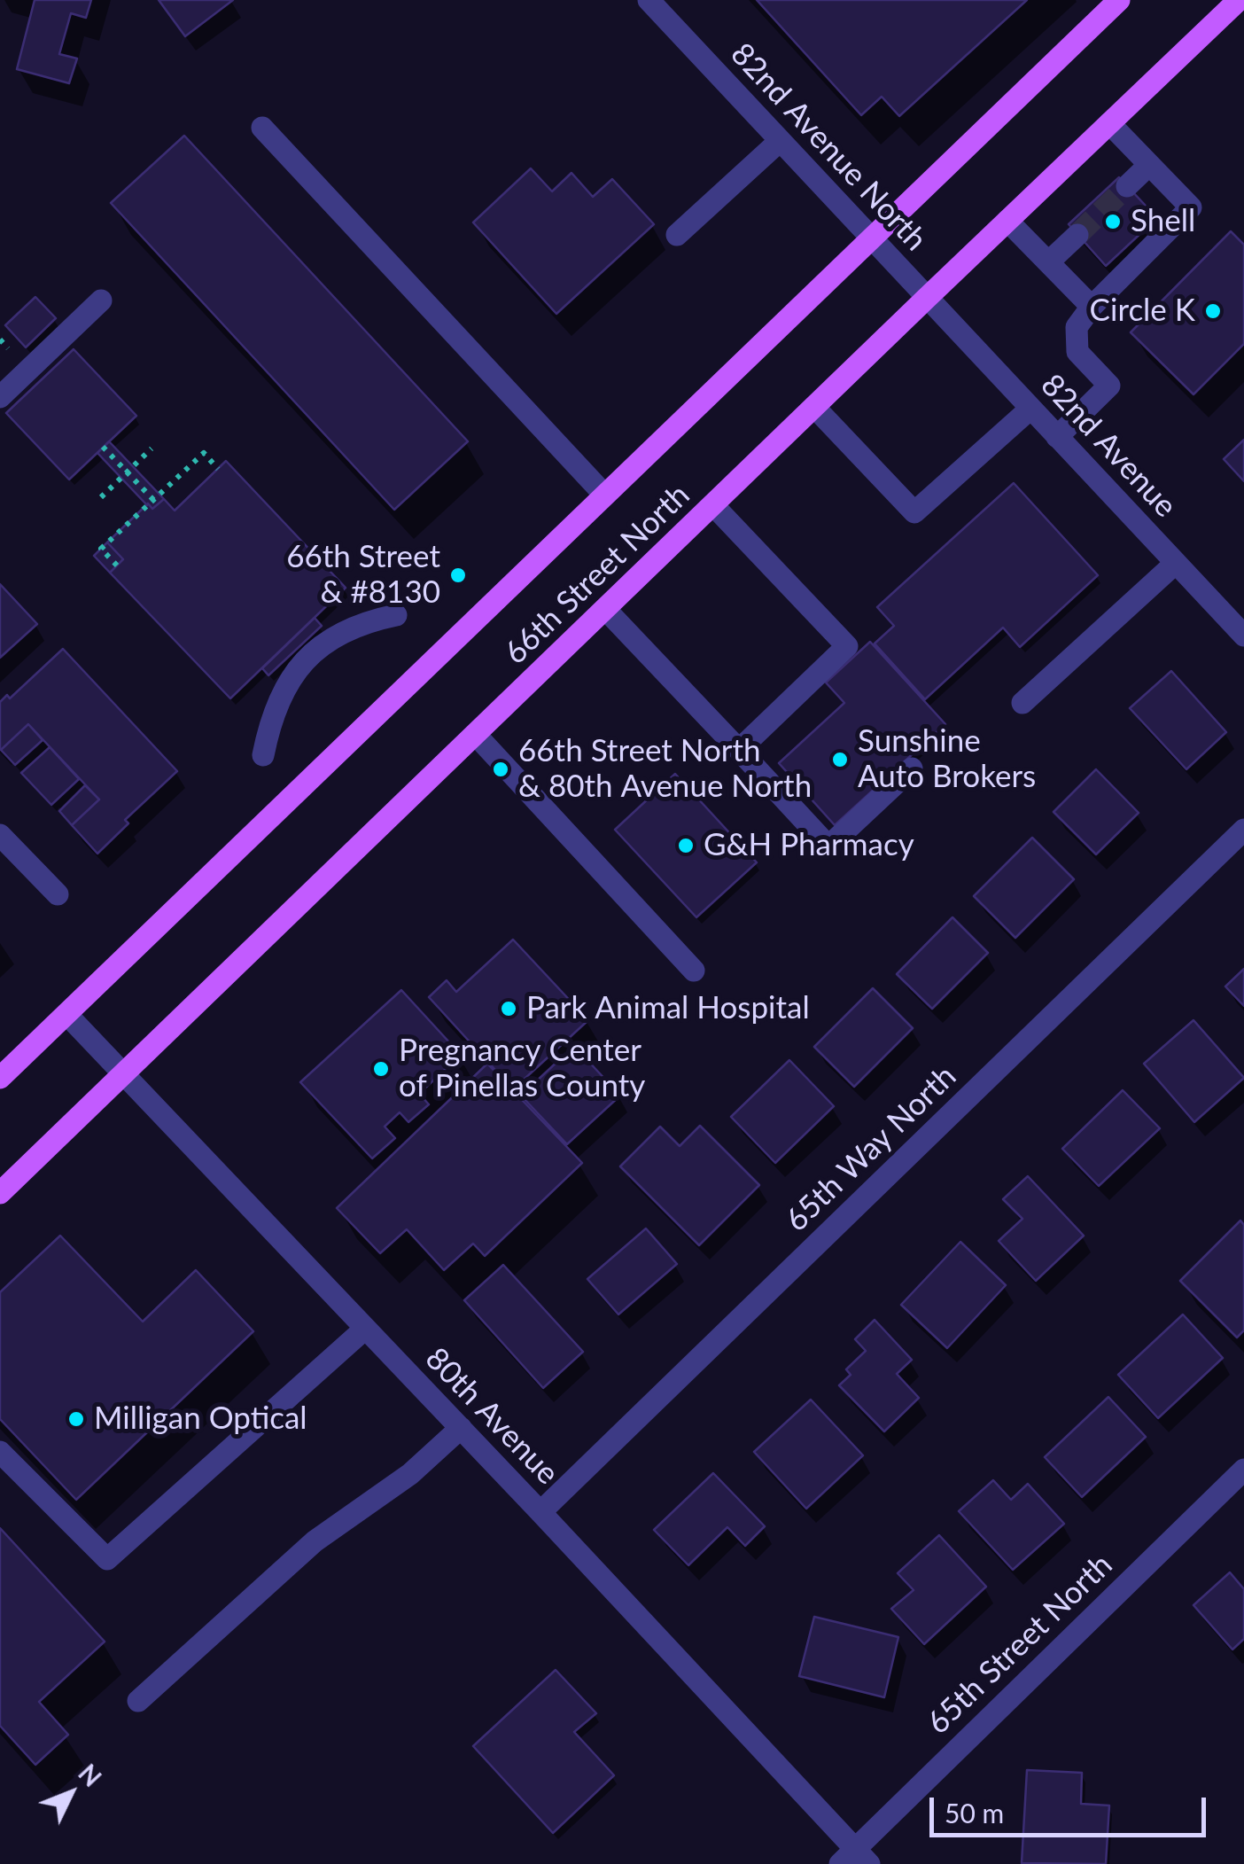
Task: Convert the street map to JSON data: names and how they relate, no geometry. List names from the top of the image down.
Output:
{
  "streets": {
    "main road": ["66th Street North"],
    "street": [
      "82nd Avenue North",
      "82nd Avenue",
      "65th Way North",
      "80th Avenue",
      "65th Street North"
    ]
  },
  "crossings": [
    ["82nd Avenue North", "82nd Avenue"],
    ["82nd Avenue North", "66th Street North"],
    ["82nd Avenue", "66th Street North"],
    ["66th Street North", "80th Avenue"],
    ["65th Way North", "80th Avenue"],
    ["80th Avenue", "65th Street North"]
  ],
  "places": [
    "Shell",
    "Circle K",
    "66th Street & #8130",
    "Sunshine Auto Brokers",
    "66th Street North & 80th Avenue North",
    "G&H Pharmacy",
    "Park Animal Hospital",
    "Pregnancy Center of Pinellas County",
    "Milligan Optical"
  ],
  "scale_bar": "50 m",
  "north": "top right"
}
